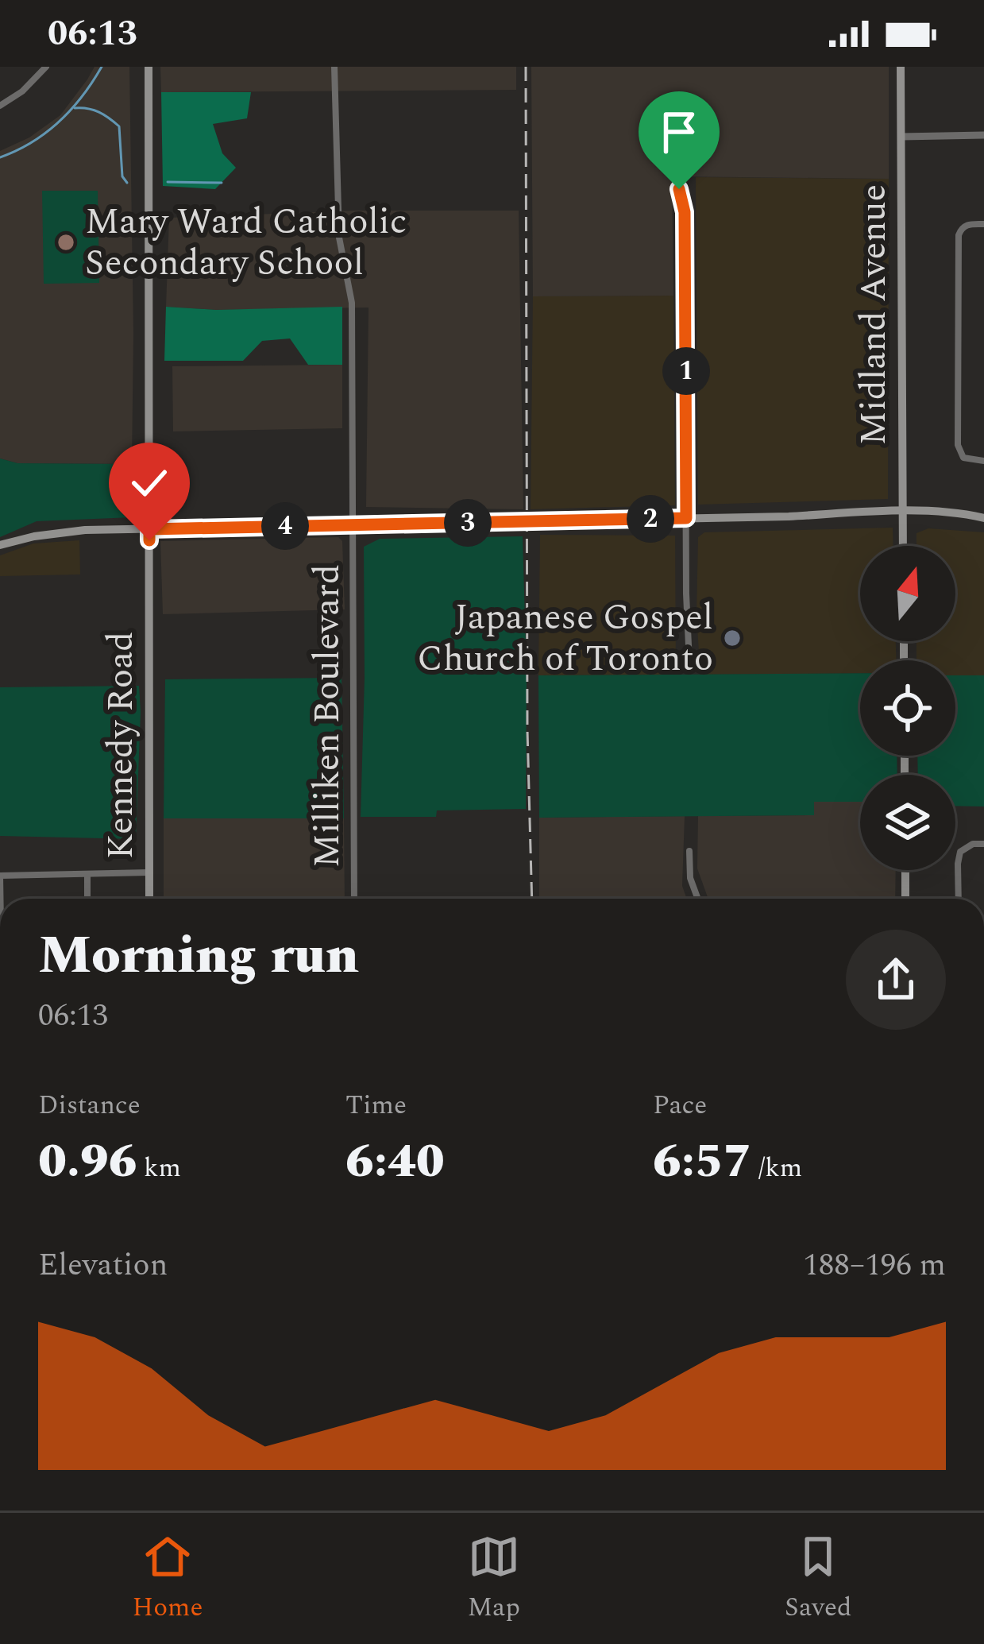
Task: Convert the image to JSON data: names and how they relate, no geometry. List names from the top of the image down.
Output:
{
  "streets": {
    "main road": ["Midland Avenue", "Kennedy Road"],
    "street": ["Milliken Boulevard"]
  },
  "places": ["Mary Ward Catholic Secondary School", "Japanese Gospel Church of Toronto"],
  "north": "top",
  "page": {
    "status": "06:13",
    "pins": [
      "1",
      "2",
      "3",
      "4"
    ],
    "heading": ["Morning run", "06:13"],
    "stats": [
      ["Distance", "0.96 km"],
      ["Time", "6:40"],
      ["Pace", "6:57 /km"]
    ],
    "chart": ["Elevation", "188–196 m"],
    "tabs": ["Home", "Map", "Saved"]
  }
}
